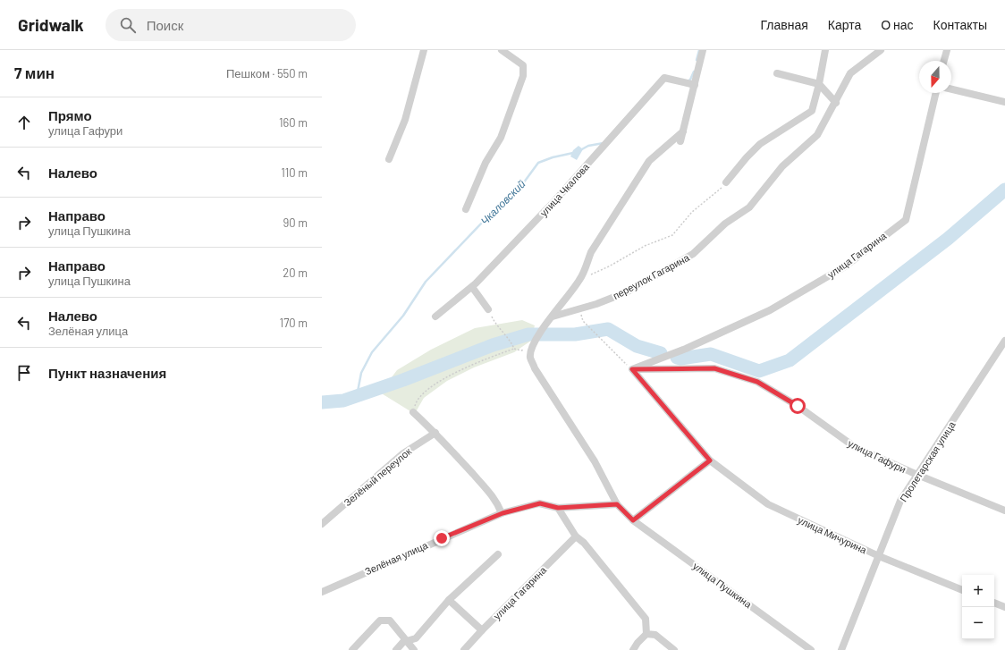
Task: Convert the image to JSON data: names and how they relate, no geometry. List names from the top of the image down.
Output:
{
  "streets": {
    "street": [
      "улица Чкалова",
      "улица Гагарина",
      "переулок Гагарина",
      "улица Гафури",
      "Пролетарская улица",
      "Зелёный переулок",
      "улица Мичурина",
      "Зелёная улица",
      "улица Пушкина"
    ]
  },
  "crossings": [
    ["улица Гагарина", "улица Гафури"],
    ["улица Гагарина", "улица Мичурина"],
    ["улица Гафури", "Пролетарская улица"],
    ["улица Гафури", "улица Мичурина"],
    ["Пролетарская улица", "улица Мичурина"],
    ["Зелёная улица", "улица Пушкина"]
  ],
  "water": ["Чкаловский"],
  "north": "bottom",
  "page": {
    "header": "Gridwalk",
    "search": "Поиск",
    "nav": [
      "Главная",
      "Карта",
      "О нас",
      "Контакты"
    ],
    "heading": ["7 мин", "Пешком · 550 m"],
    "list": [
      ["Прямо", "улица Гафури", "160 m"],
      ["Налево", "110 m"],
      ["Направо", "улица Пушкина", "90 m"],
      ["Направо", "улица Пушкина", "20 m"],
      ["Налево", "Зелёная улица", "170 m"],
      "Пункт назначения"
    ],
    "map_buttons": ["+", "−"]
  }
}
